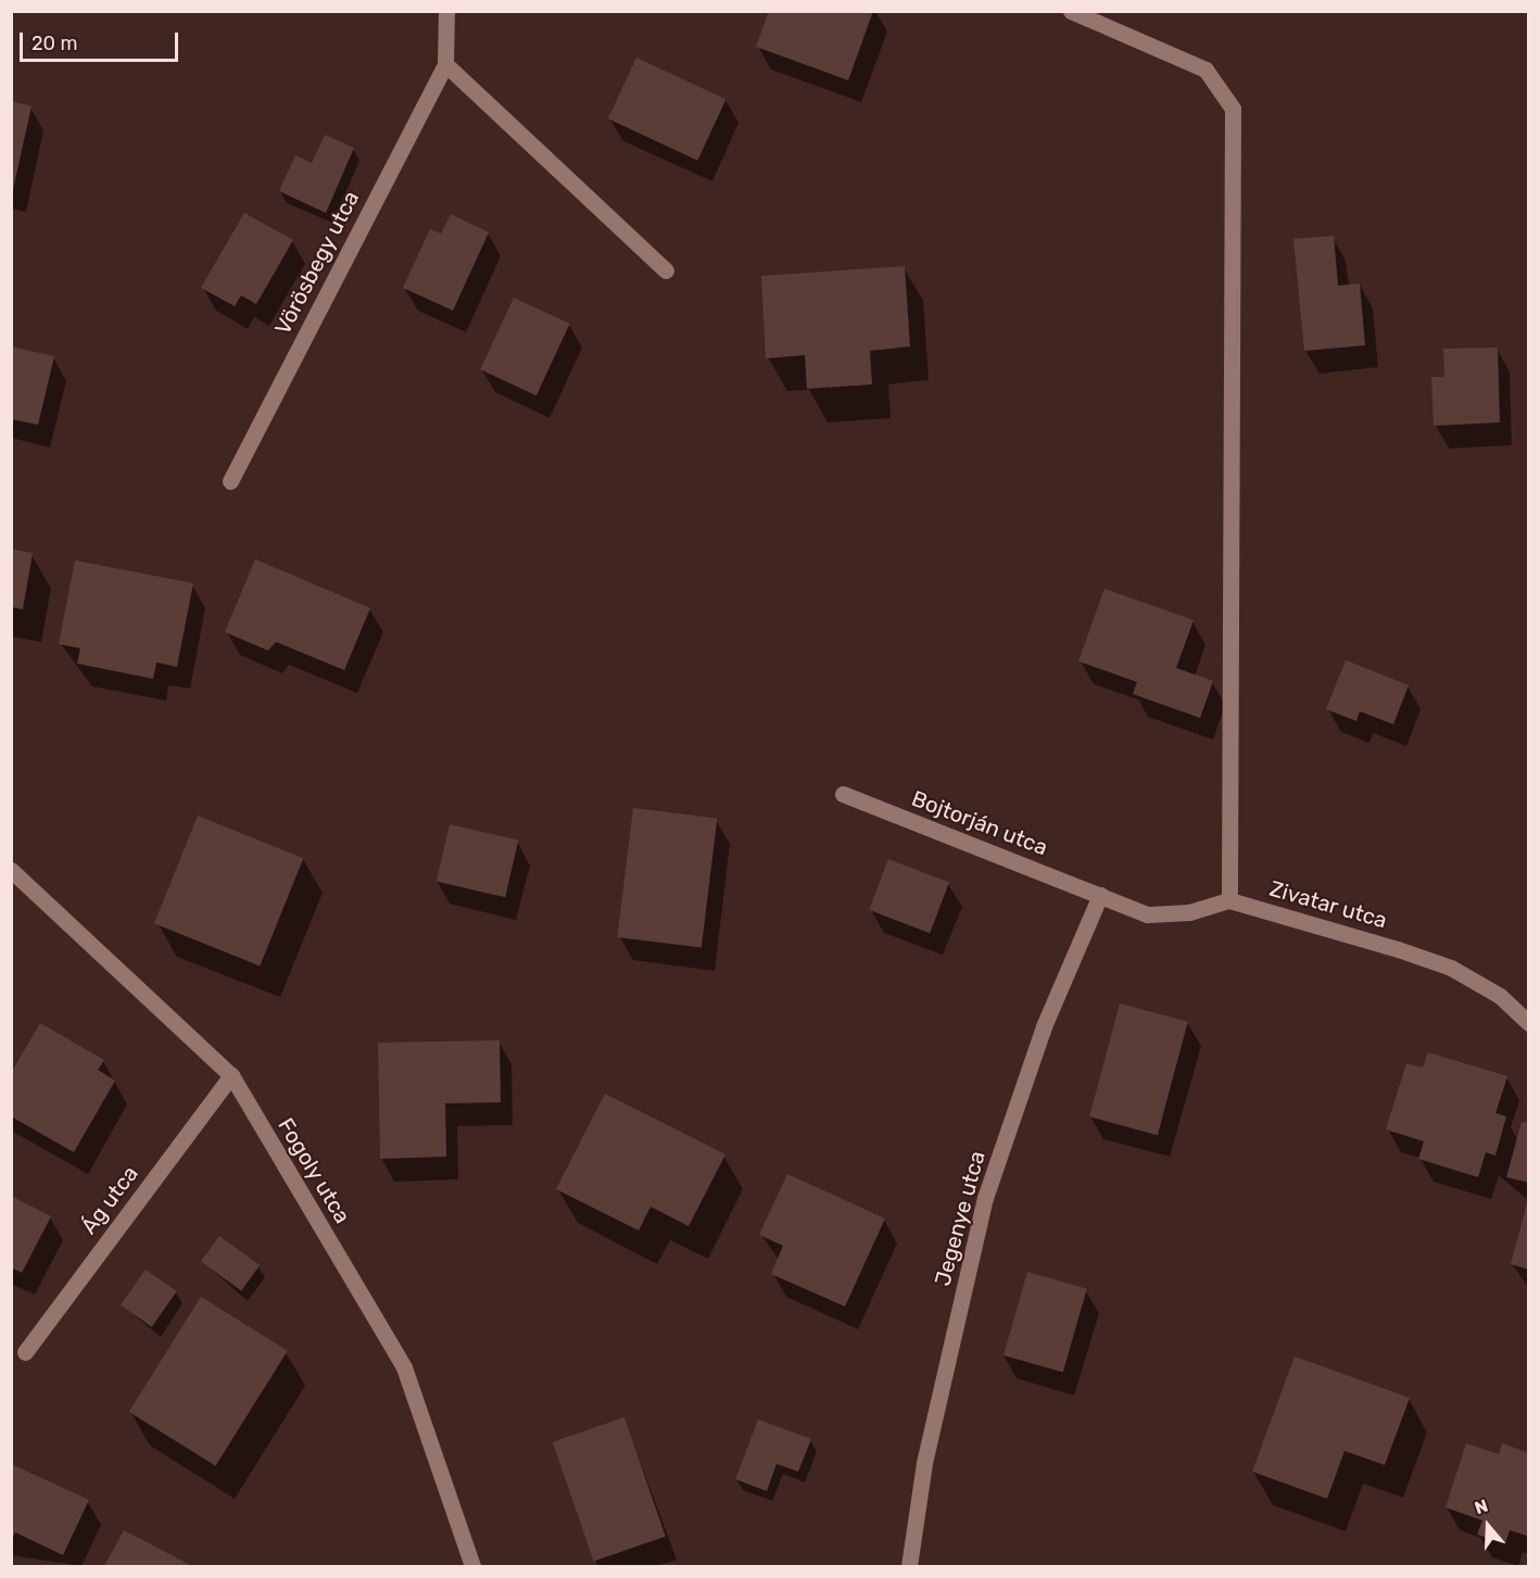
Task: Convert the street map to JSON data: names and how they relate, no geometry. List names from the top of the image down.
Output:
{
  "streets": {
    "street": [
      "Vörösbegy utca",
      "Bojtorján utca",
      "Zivatar utca",
      "Fogoly utca",
      "Ág utca",
      "Jegenye utca"
    ]
  },
  "crossings": [
    ["Bojtorján utca", "Jegenye utca"],
    ["Fogoly utca", "Ág utca"]
  ],
  "scale_bar": "20 m",
  "north": "top"
}
